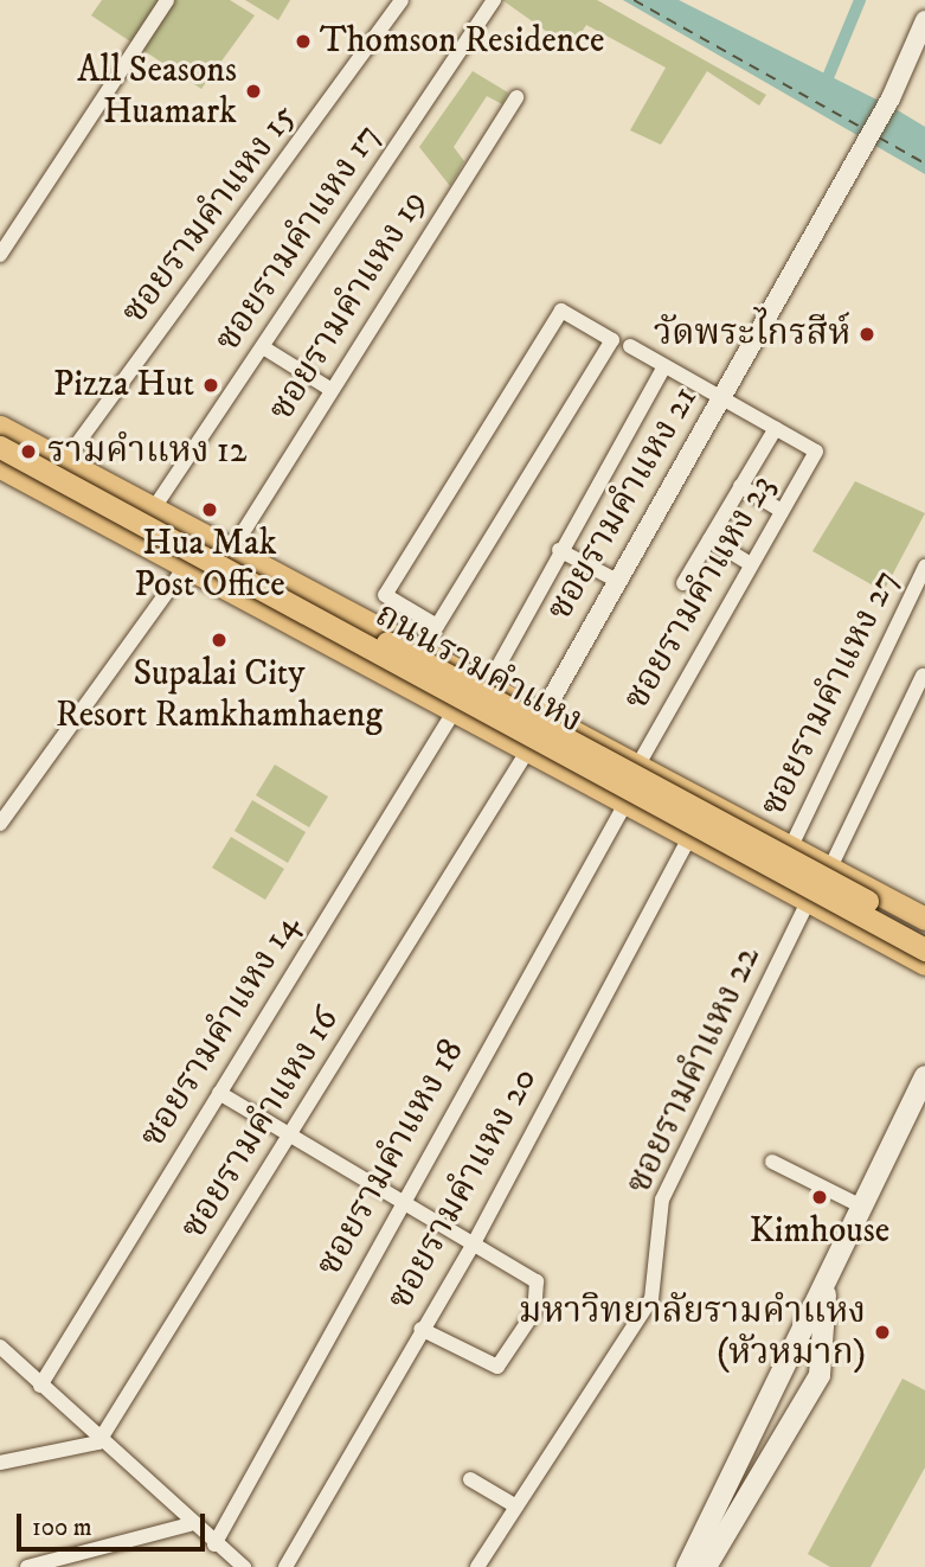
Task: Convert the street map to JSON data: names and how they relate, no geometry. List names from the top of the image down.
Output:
{
  "streets": {
    "main road": ["ถนนรามคำแหง"],
    "street": [
      "ซอยรามคำแหง 15",
      "ซอยรามคำแหง 17",
      "ซอยรามคำแหง 19",
      "ซอยรามคำแหง 21",
      "ซอยรามคำแหง 23",
      "ซอยรามคำแหง 27",
      "ซอยรามคำแหง 14",
      "ซอยรามคำแหง 22",
      "ซอยรามคำแหง 16",
      "ซอยรามคำแหง 18",
      "ซอยรามคำแหง 20"
    ]
  },
  "crossings": [
    ["ซอยรามคำแหง 15", "ถนนรามคำแหง"],
    ["ซอยรามคำแหง 17", "ถนนรามคำแหง"],
    ["ซอยรามคำแหง 19", "ถนนรามคำแหง"],
    ["ซอยรามคำแหง 21", "ถนนรามคำแหง"],
    ["ซอยรามคำแหง 23", "ถนนรามคำแหง"],
    ["ถนนรามคำแหง", "ซอยรามคำแหง 27"],
    ["ถนนรามคำแหง", "ซอยรามคำแหง 14"],
    ["ถนนรามคำแหง", "ซอยรามคำแหง 22"],
    ["ถนนรามคำแหง", "ซอยรามคำแหง 16"],
    ["ถนนรามคำแหง", "ซอยรามคำแหง 18"],
    ["ถนนรามคำแหง", "ซอยรามคำแหง 20"]
  ],
  "places": [
    "Thomson Residence",
    "All Seasons Huamark",
    "วัดพระไกรสีห์",
    "Pizza Hut",
    "รามคำแหง 12",
    "Hua Mak Post Office",
    "Supalai City Resort Ramkhamhaeng",
    "Kimhouse",
    "มหาวิทยาลัยรามคำแหง (หัวหมาก)"
  ],
  "scale_bar": "100 m"
}
